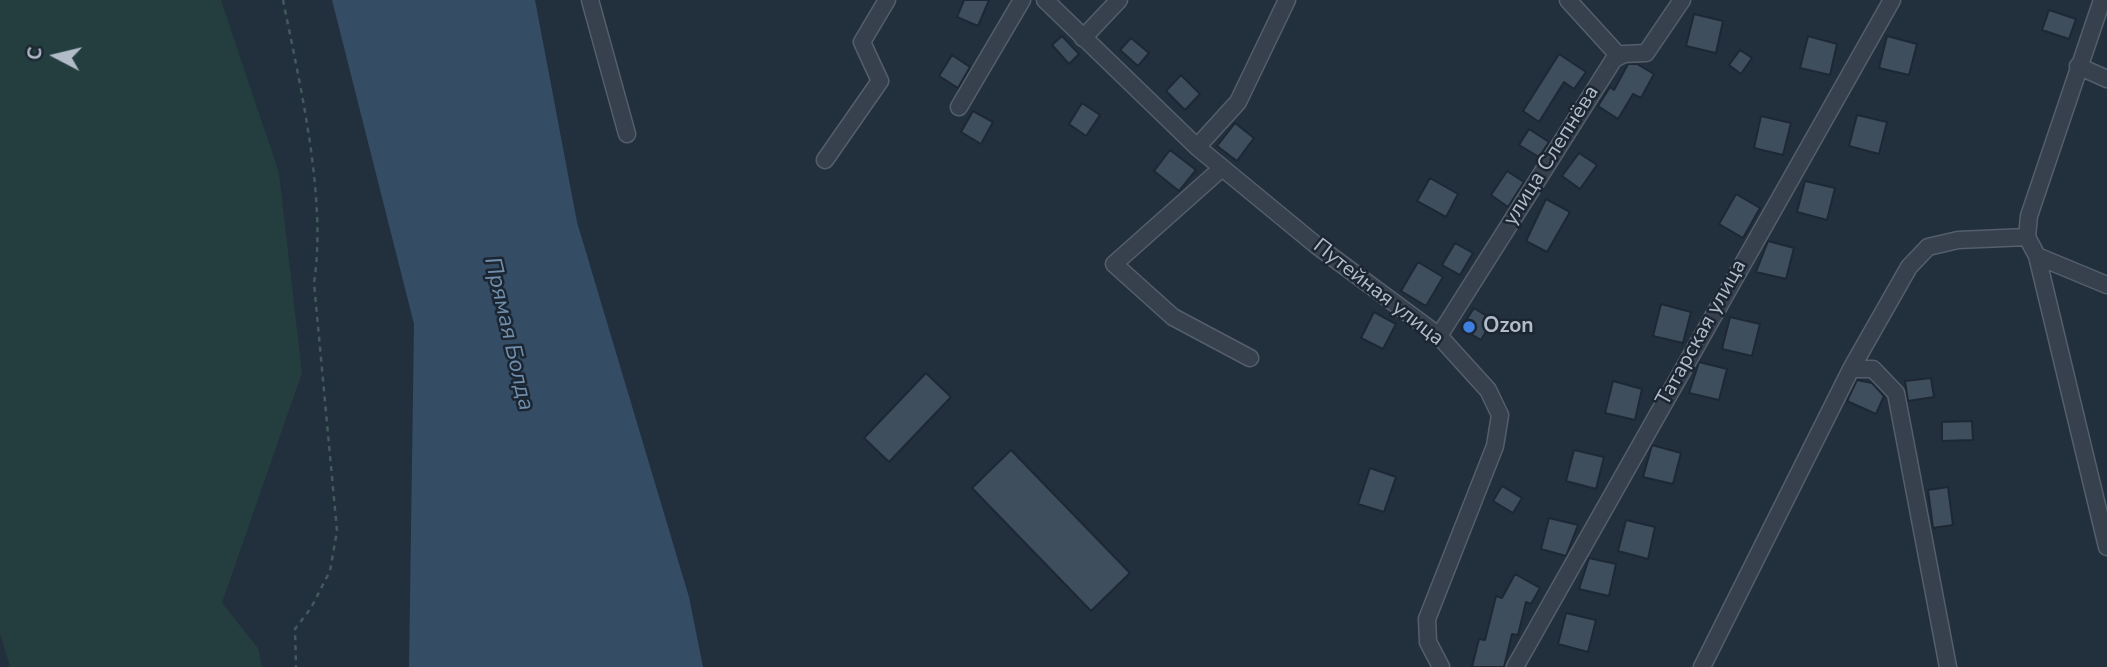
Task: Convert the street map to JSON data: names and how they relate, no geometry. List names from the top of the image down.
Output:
{
  "streets": {
    "street": ["улица Слепнёва", "Путейная улица", "Татарская улица"]
  },
  "crossings": [
    ["улица Слепнёва", "Путейная улица"]
  ],
  "water": ["Прямая Болда"],
  "places": ["Ozon"],
  "north": "left"
}
